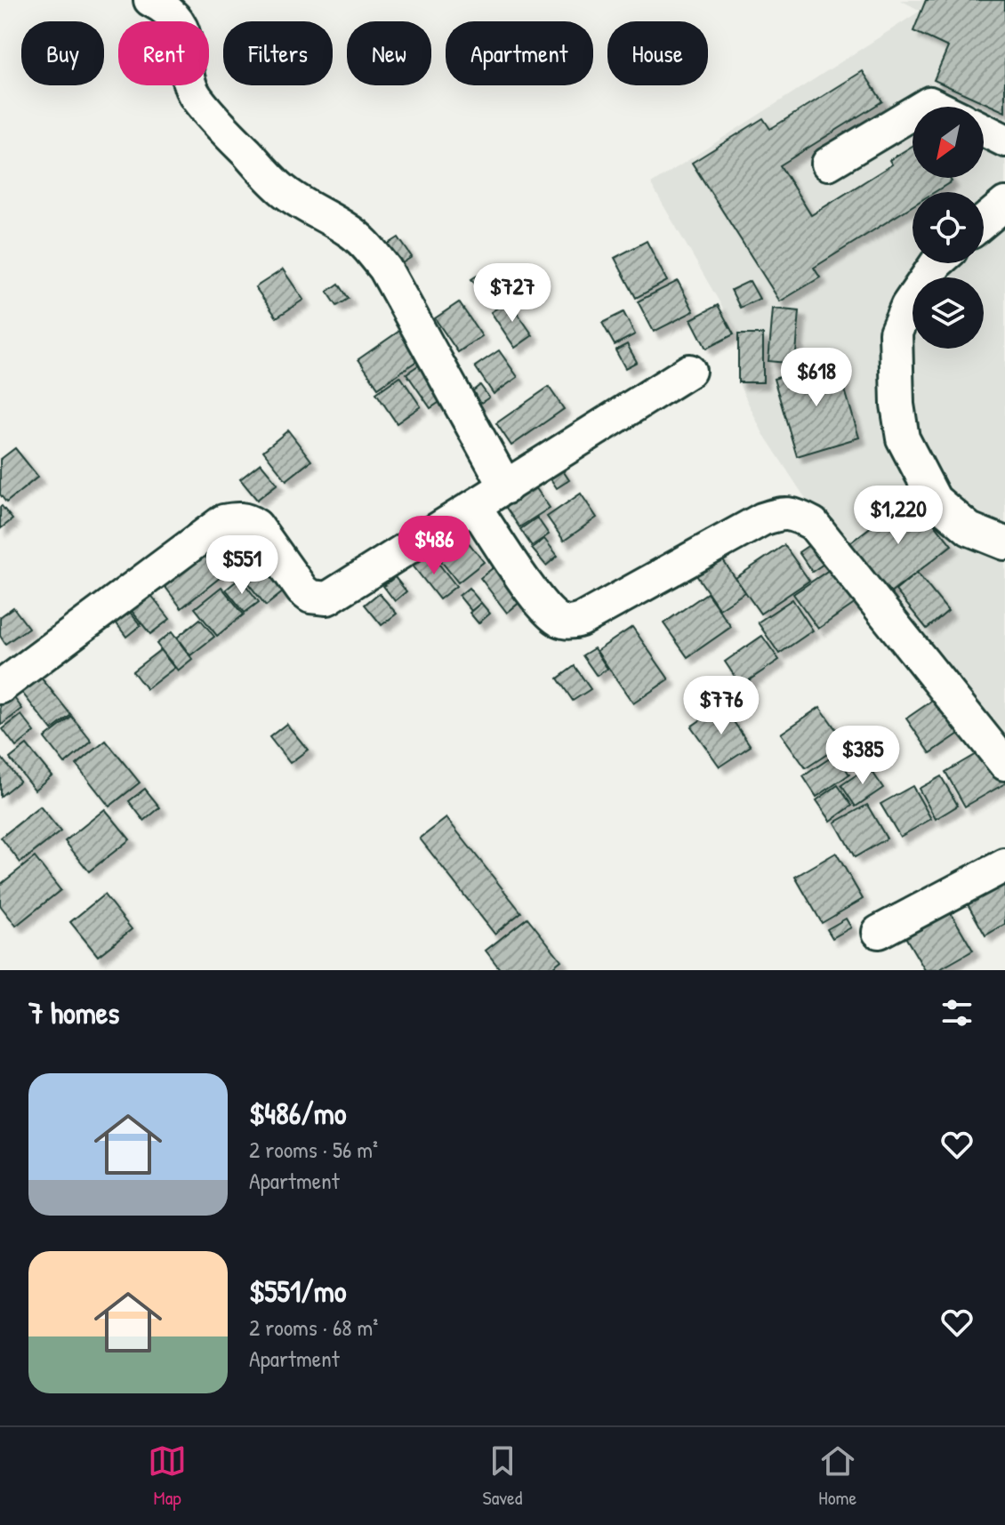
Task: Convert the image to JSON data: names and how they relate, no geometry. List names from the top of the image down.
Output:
{
  "north": "bottom left",
  "page": {
    "chip": [
      "Buy",
      "Rent",
      "Filters",
      "New",
      "Apartment",
      "House"
    ],
    "price": [
      "$727",
      "$618",
      "$1,220",
      "$486",
      "$551",
      "$776",
      "$385"
    ],
    "heading": "7 homes",
    "list": [
      {
        "name": "$486/mo",
        "note": "2 rooms · 56 m² · Apartment"
      },
      {
        "name": "$551/mo",
        "note": "2 rooms · 68 m² · Apartment"
      }
    ],
    "tabs": ["Map", "Saved", "Home"]
  }
}
